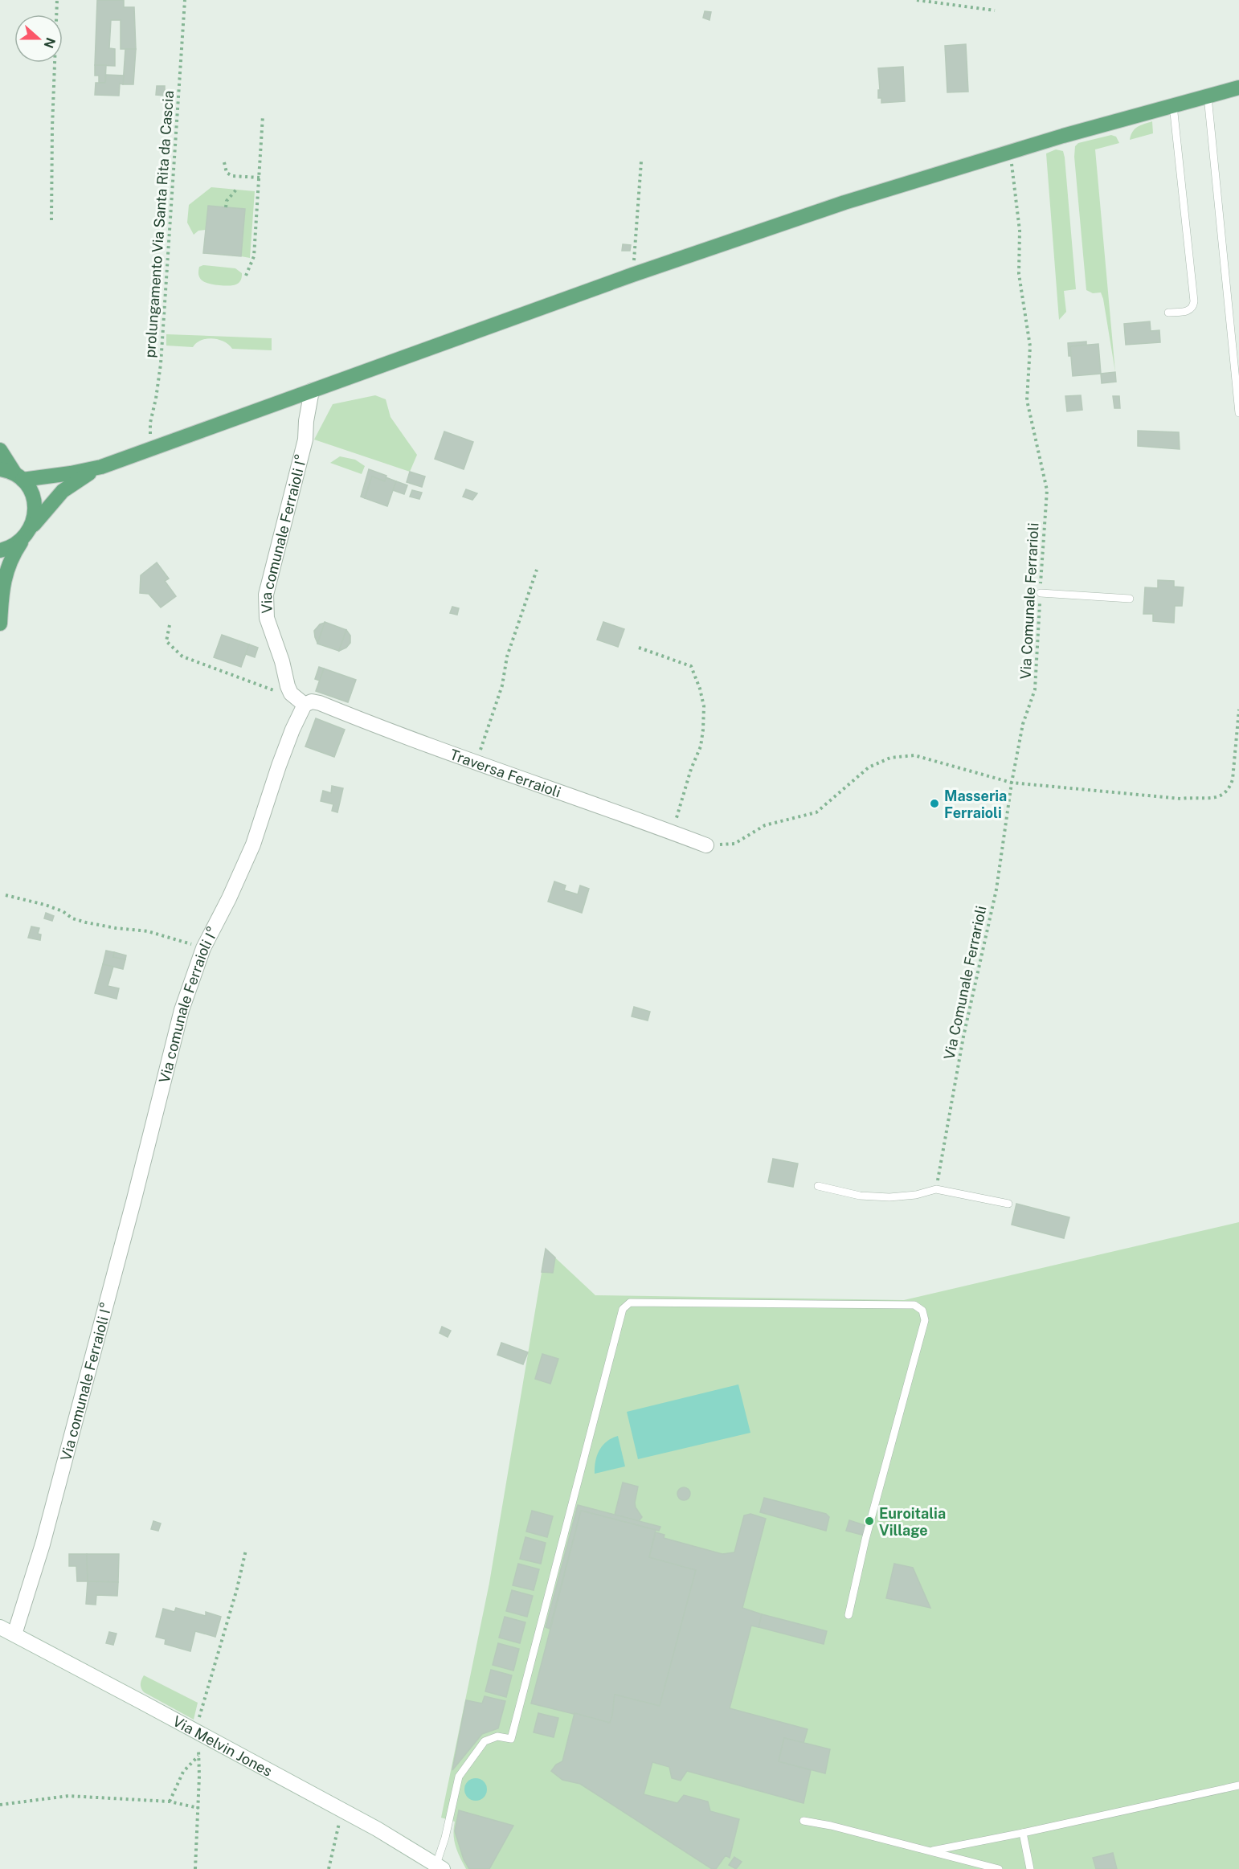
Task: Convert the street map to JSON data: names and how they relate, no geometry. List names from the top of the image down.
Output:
{
  "streets": {
    "street": ["Via comunale Ferraioli I°", "Traversa Ferraioli", "Via Melvin Jones"],
    "path": ["prolungamento Via Santa Rita da Cascia", "Via Comunale Ferrarioli"]
  },
  "crossings": [
    ["Via comunale Ferraioli I°", "Traversa Ferraioli"],
    ["Via comunale Ferraioli I°", "Via Melvin Jones"]
  ],
  "places": ["Masseria Ferraioli", "Euroitalia Village"],
  "north": "right"
}
